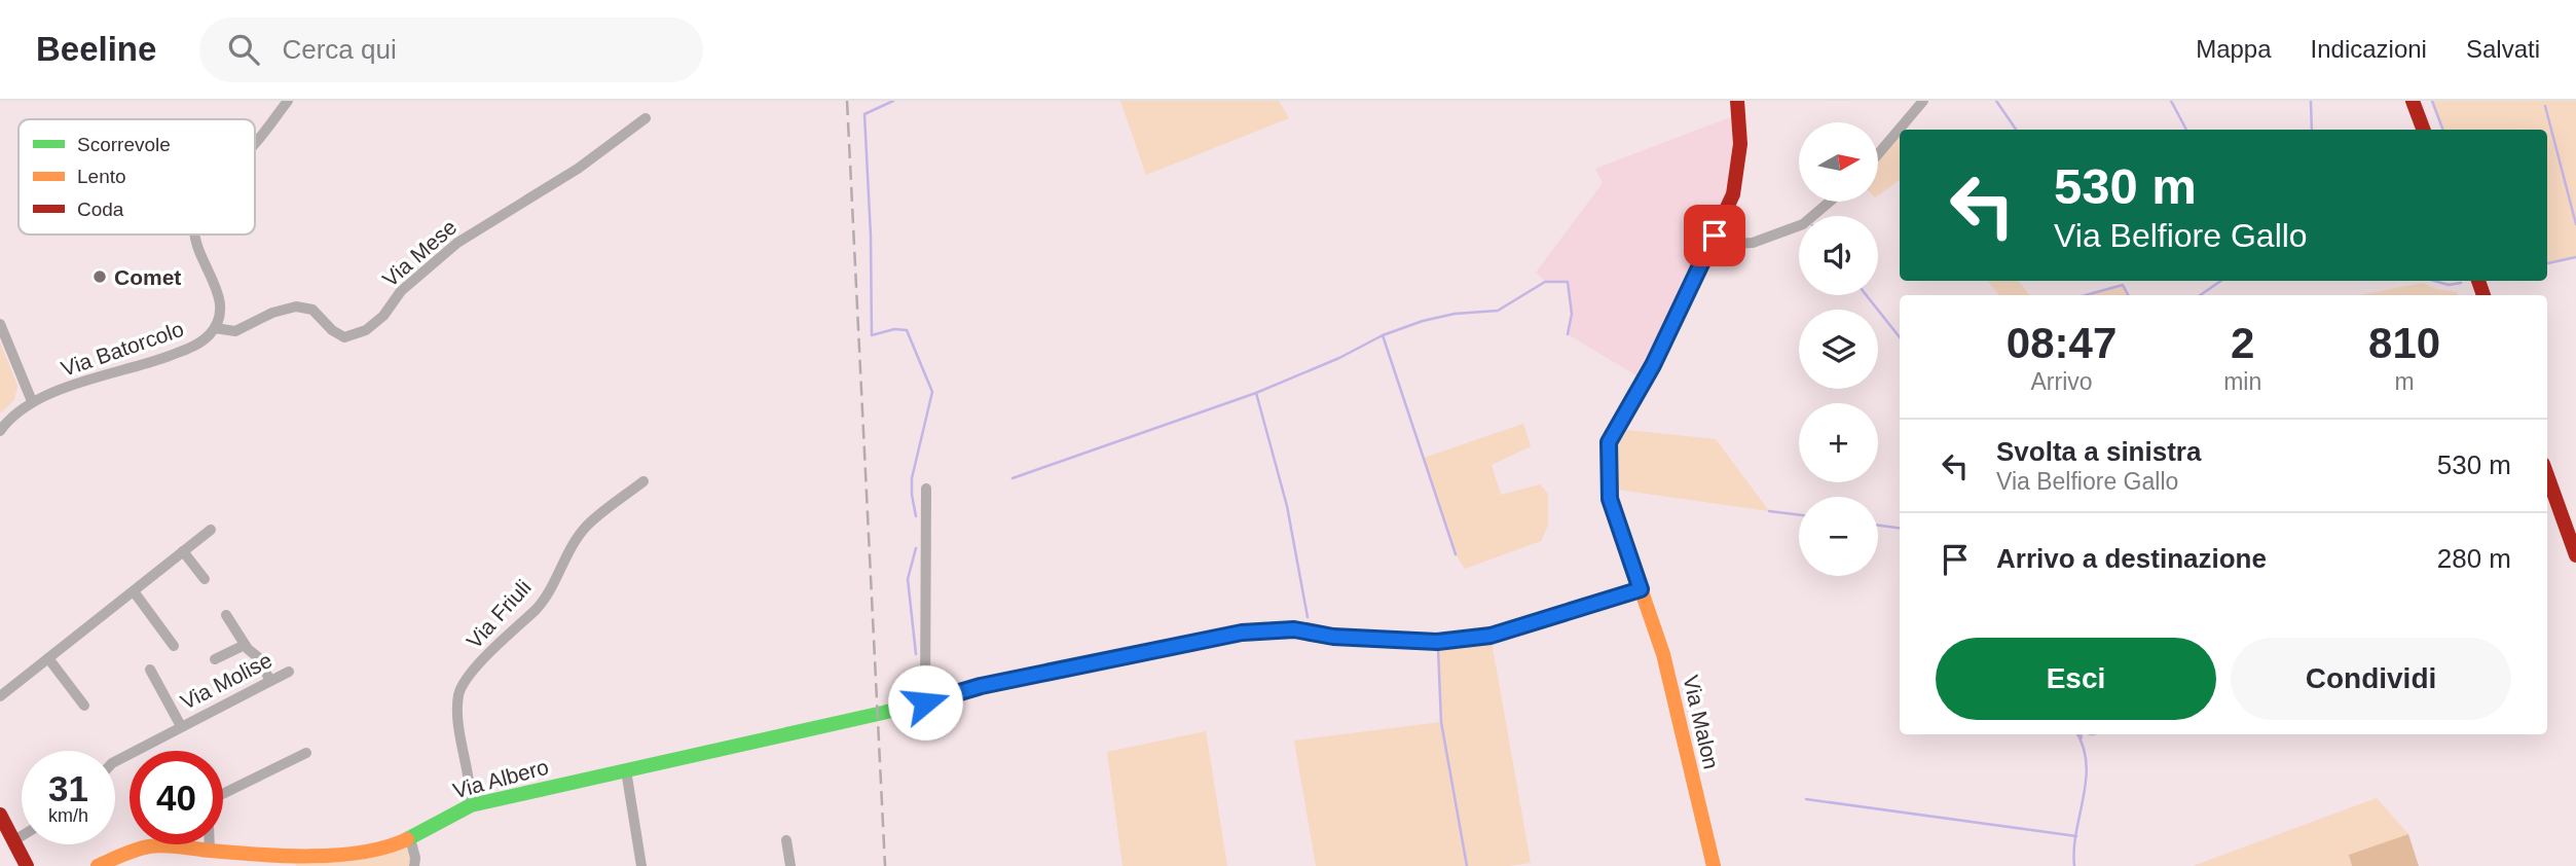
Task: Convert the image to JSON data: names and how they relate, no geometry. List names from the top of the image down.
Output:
{
  "streets": {
    "street": [
      "Via Mese",
      "Via Batorcolo",
      "Via Friuli",
      "Via Molise",
      "Via Malon",
      "Via Albero"
    ]
  },
  "crossings": [
    ["Via Mese", "Via Batorcolo"],
    ["Via Friuli", "Via Albero"],
    ["Via Malon", "Via Albero"]
  ],
  "places": ["Comet"],
  "legend": ["Scorrevole", "Lento", "Coda"],
  "north": "right",
  "page": {
    "header": "Beeline",
    "search": "Cerca qui",
    "nav": ["Mappa", "Indicazioni", "Salvati"],
    "map_buttons": ["+", "−"],
    "turn": ["530 m", "Via Belfiore Gallo"],
    "eta": [
      "08:47",
      "Arrivo",
      "2",
      "min",
      "810",
      "m"
    ],
    "list": [
      {
        "name": "Svolta a sinistra",
        "note": "Via Belfiore Gallo",
        "value": "530 m"
      },
      {
        "name": "Arrivo a destinazione",
        "value": "280 m"
      }
    ],
    "buttons": ["Esci", "Condividi"],
    "speed": "31 km/h",
    "limit": "40"
  }
}
